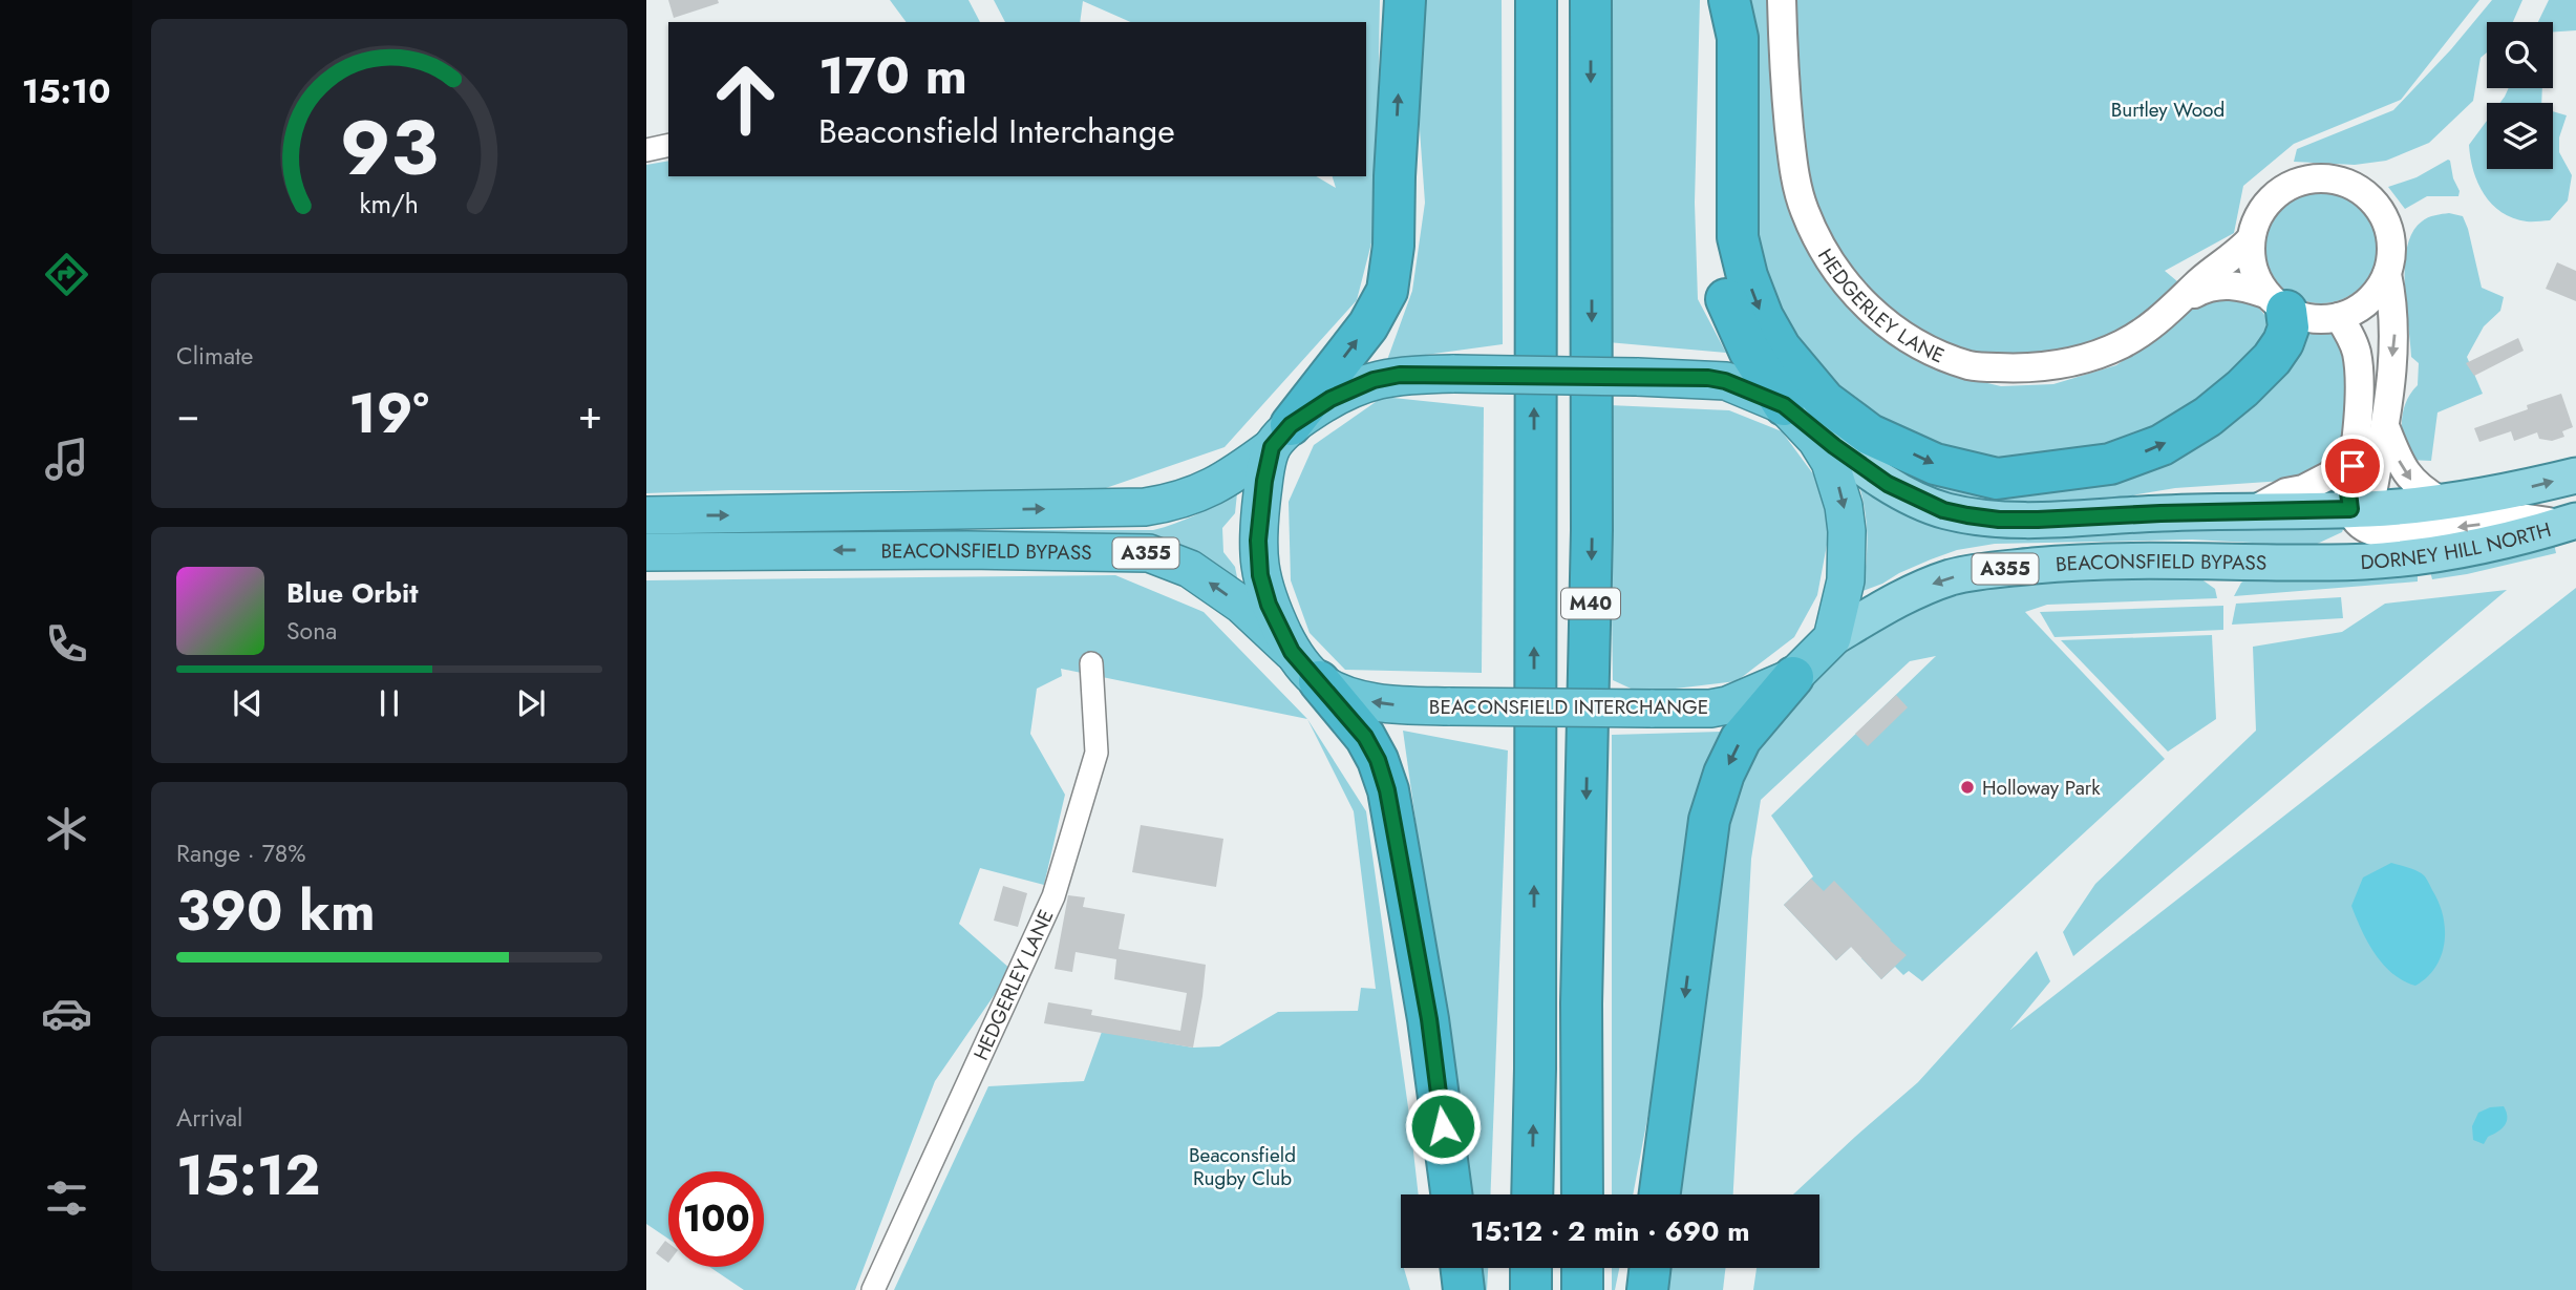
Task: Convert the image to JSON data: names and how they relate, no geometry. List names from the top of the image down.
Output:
{
  "streets": {
    "highway": [
      "BEACONSFIELD BYPASS",
      "A355",
      "M40",
      "BEACONSFIELD INTERCHANGE"
    ],
    "main road": ["DORNEY HILL NORTH"],
    "street": ["HEDGERLEY LANE"]
  },
  "crossings": [
    ["DORNEY HILL NORTH", "BEACONSFIELD BYPASS"],
    ["BEACONSFIELD BYPASS", "BEACONSFIELD INTERCHANGE"]
  ],
  "one_way": ["BEACONSFIELD INTERCHANGE"],
  "parks": ["Burtley Wood", "Beaconsfield Rugby Club"],
  "places": ["Holloway Park"],
  "page": {
    "tabs": "15:10",
    "turn": ["170 m", "Beaconsfield Interchange"],
    "tile": [
      "Climate",
      ["Range · 78%", "390 km"],
      ["Arrival", "15:12"]
    ],
    "heat": ["−", "19°", "+"],
    "song": ["Blue Orbit", "Sona"],
    "limit": "100",
    "trip": "15:12 · 2 min · 690 m",
    "gauge": ["93", "km/h"]
  }
}
